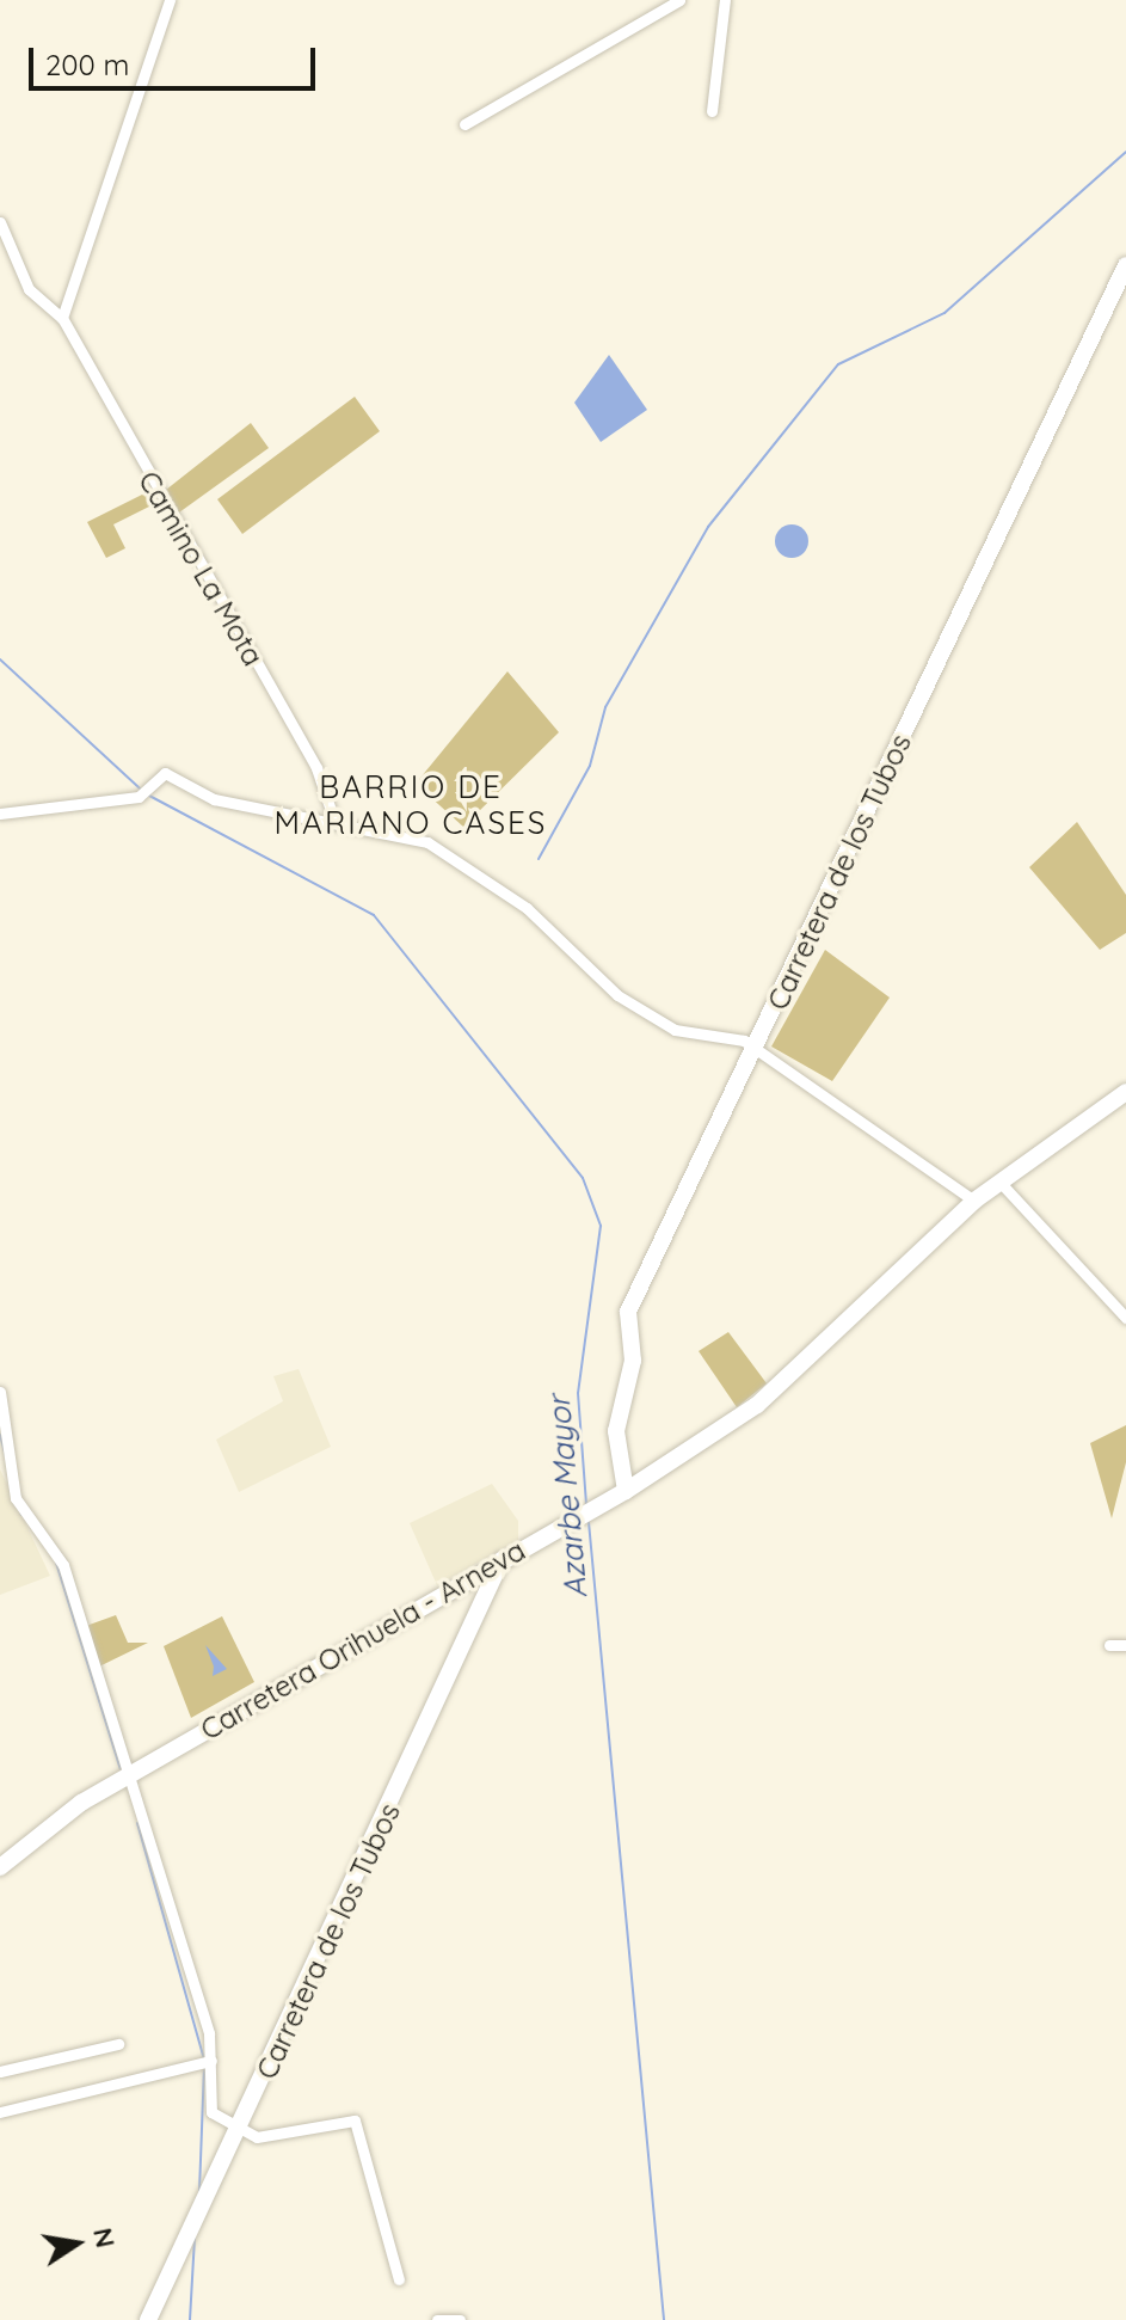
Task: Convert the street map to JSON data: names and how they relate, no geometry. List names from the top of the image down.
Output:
{
  "streets": {
    "street": ["Camino La Mota", "Carretera de los Tubos", "Carretera Orihuela - Arneva"]
  },
  "crossings": [
    ["Carretera de los Tubos", "Carretera Orihuela - Arneva"]
  ],
  "districts": ["BARRIO DE MARIANO CASES"],
  "water": ["Azarbe Mayor"],
  "scale_bar": "200 m",
  "north": "right"
}
